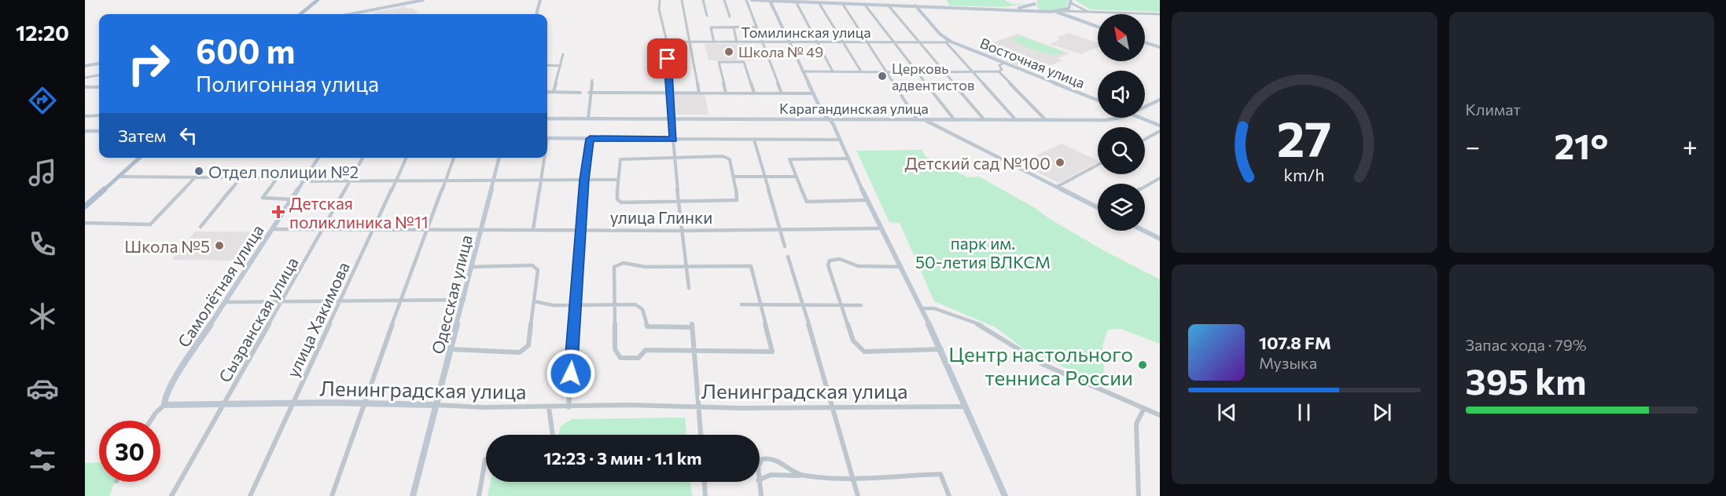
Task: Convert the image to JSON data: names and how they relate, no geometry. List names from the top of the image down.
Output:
{
  "streets": {
    "main road": [
      "Восточная улица",
      "Карагандинская улица",
      "Самолётная улица",
      "Одесская улица",
      "Ленинградская улица"
    ],
    "street": [
      "Томилинская улица",
      "улица Глинки",
      "Сызранская улица",
      "улица Хакимова"
    ]
  },
  "crossings": [
    ["Томилинская улица", "Восточная улица"],
    ["улица Глинки", "Самолётная улица"],
    ["улица Глинки", "Одесская улица"],
    ["улица Глинки", "Сызранская улица"],
    ["улица Глинки", "улица Хакимова"],
    ["Самолётная улица", "Ленинградская улица"],
    ["Одесская улица", "Ленинградская улица"],
    ["Сызранская улица", "Ленинградская улица"],
    ["улица Хакимова", "Ленинградская улица"]
  ],
  "parks": ["парк им. 50-летия ВЛКСМ"],
  "places": {
    "other": [
      "Школа № 49",
      "Церковь адвентистов",
      "Детский сад №100",
      "Отдел полиции №2",
      "Школа №5",
      "Центр настольного тенниса России"
    ],
    "health": ["Детская поликлиника №11"]
  },
  "north": "top left",
  "page": {
    "tabs": "12:20",
    "tile": [
      "Климат",
      ["Запас хода · 79%", "395 km"]
    ],
    "turn": ["600 m", "Полигонная улица"],
    "then": "Затем",
    "heat": ["−", "21°", "+"],
    "song": ["107.8 FM", "Музыка"],
    "limit": "30",
    "trip": "12:23 · 3 мин · 1.1 km",
    "gauge": ["27", "km/h"]
  }
}
